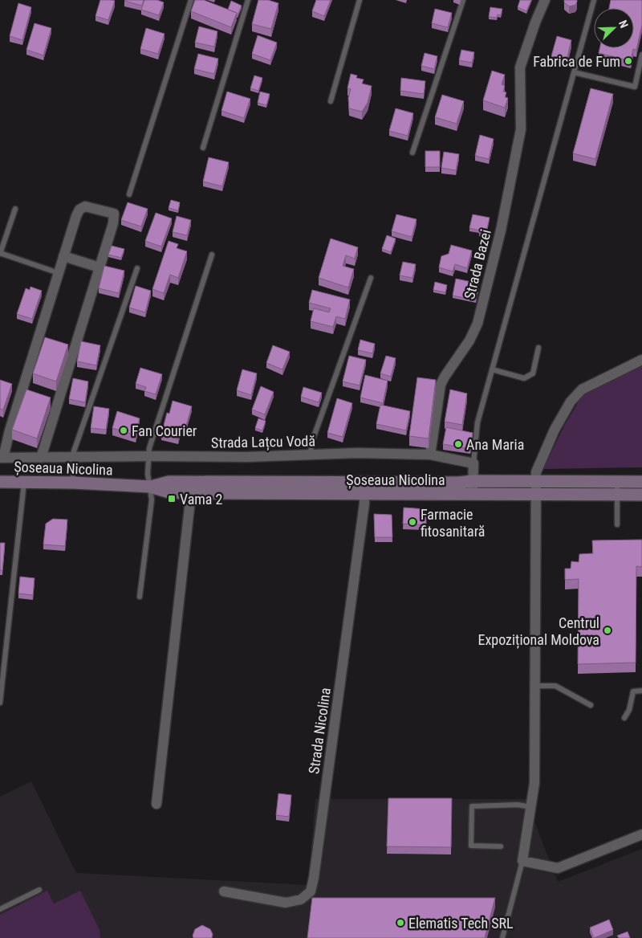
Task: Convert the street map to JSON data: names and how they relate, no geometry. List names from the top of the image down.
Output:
{
  "streets": {
    "main road": ["Șoseaua Nicolina"],
    "street": ["Strada Bazei", "Strada Lațcu Vodă", "Strada Nicolina"]
  },
  "crossings": [
    ["Strada Bazei", "Strada Lațcu Vodă"],
    ["Șoseaua Nicolina", "Strada Nicolina"]
  ],
  "places": {
    "other": [
      "Fabrica de Fum",
      "Fan Courier",
      "Ana Maria",
      "Farmacie fitosanitară",
      "Centrul Expozițional Moldova",
      "Elematis Tech SRL"
    ],
    "transit": ["Vama 2"]
  },
  "north": "top right"
}
